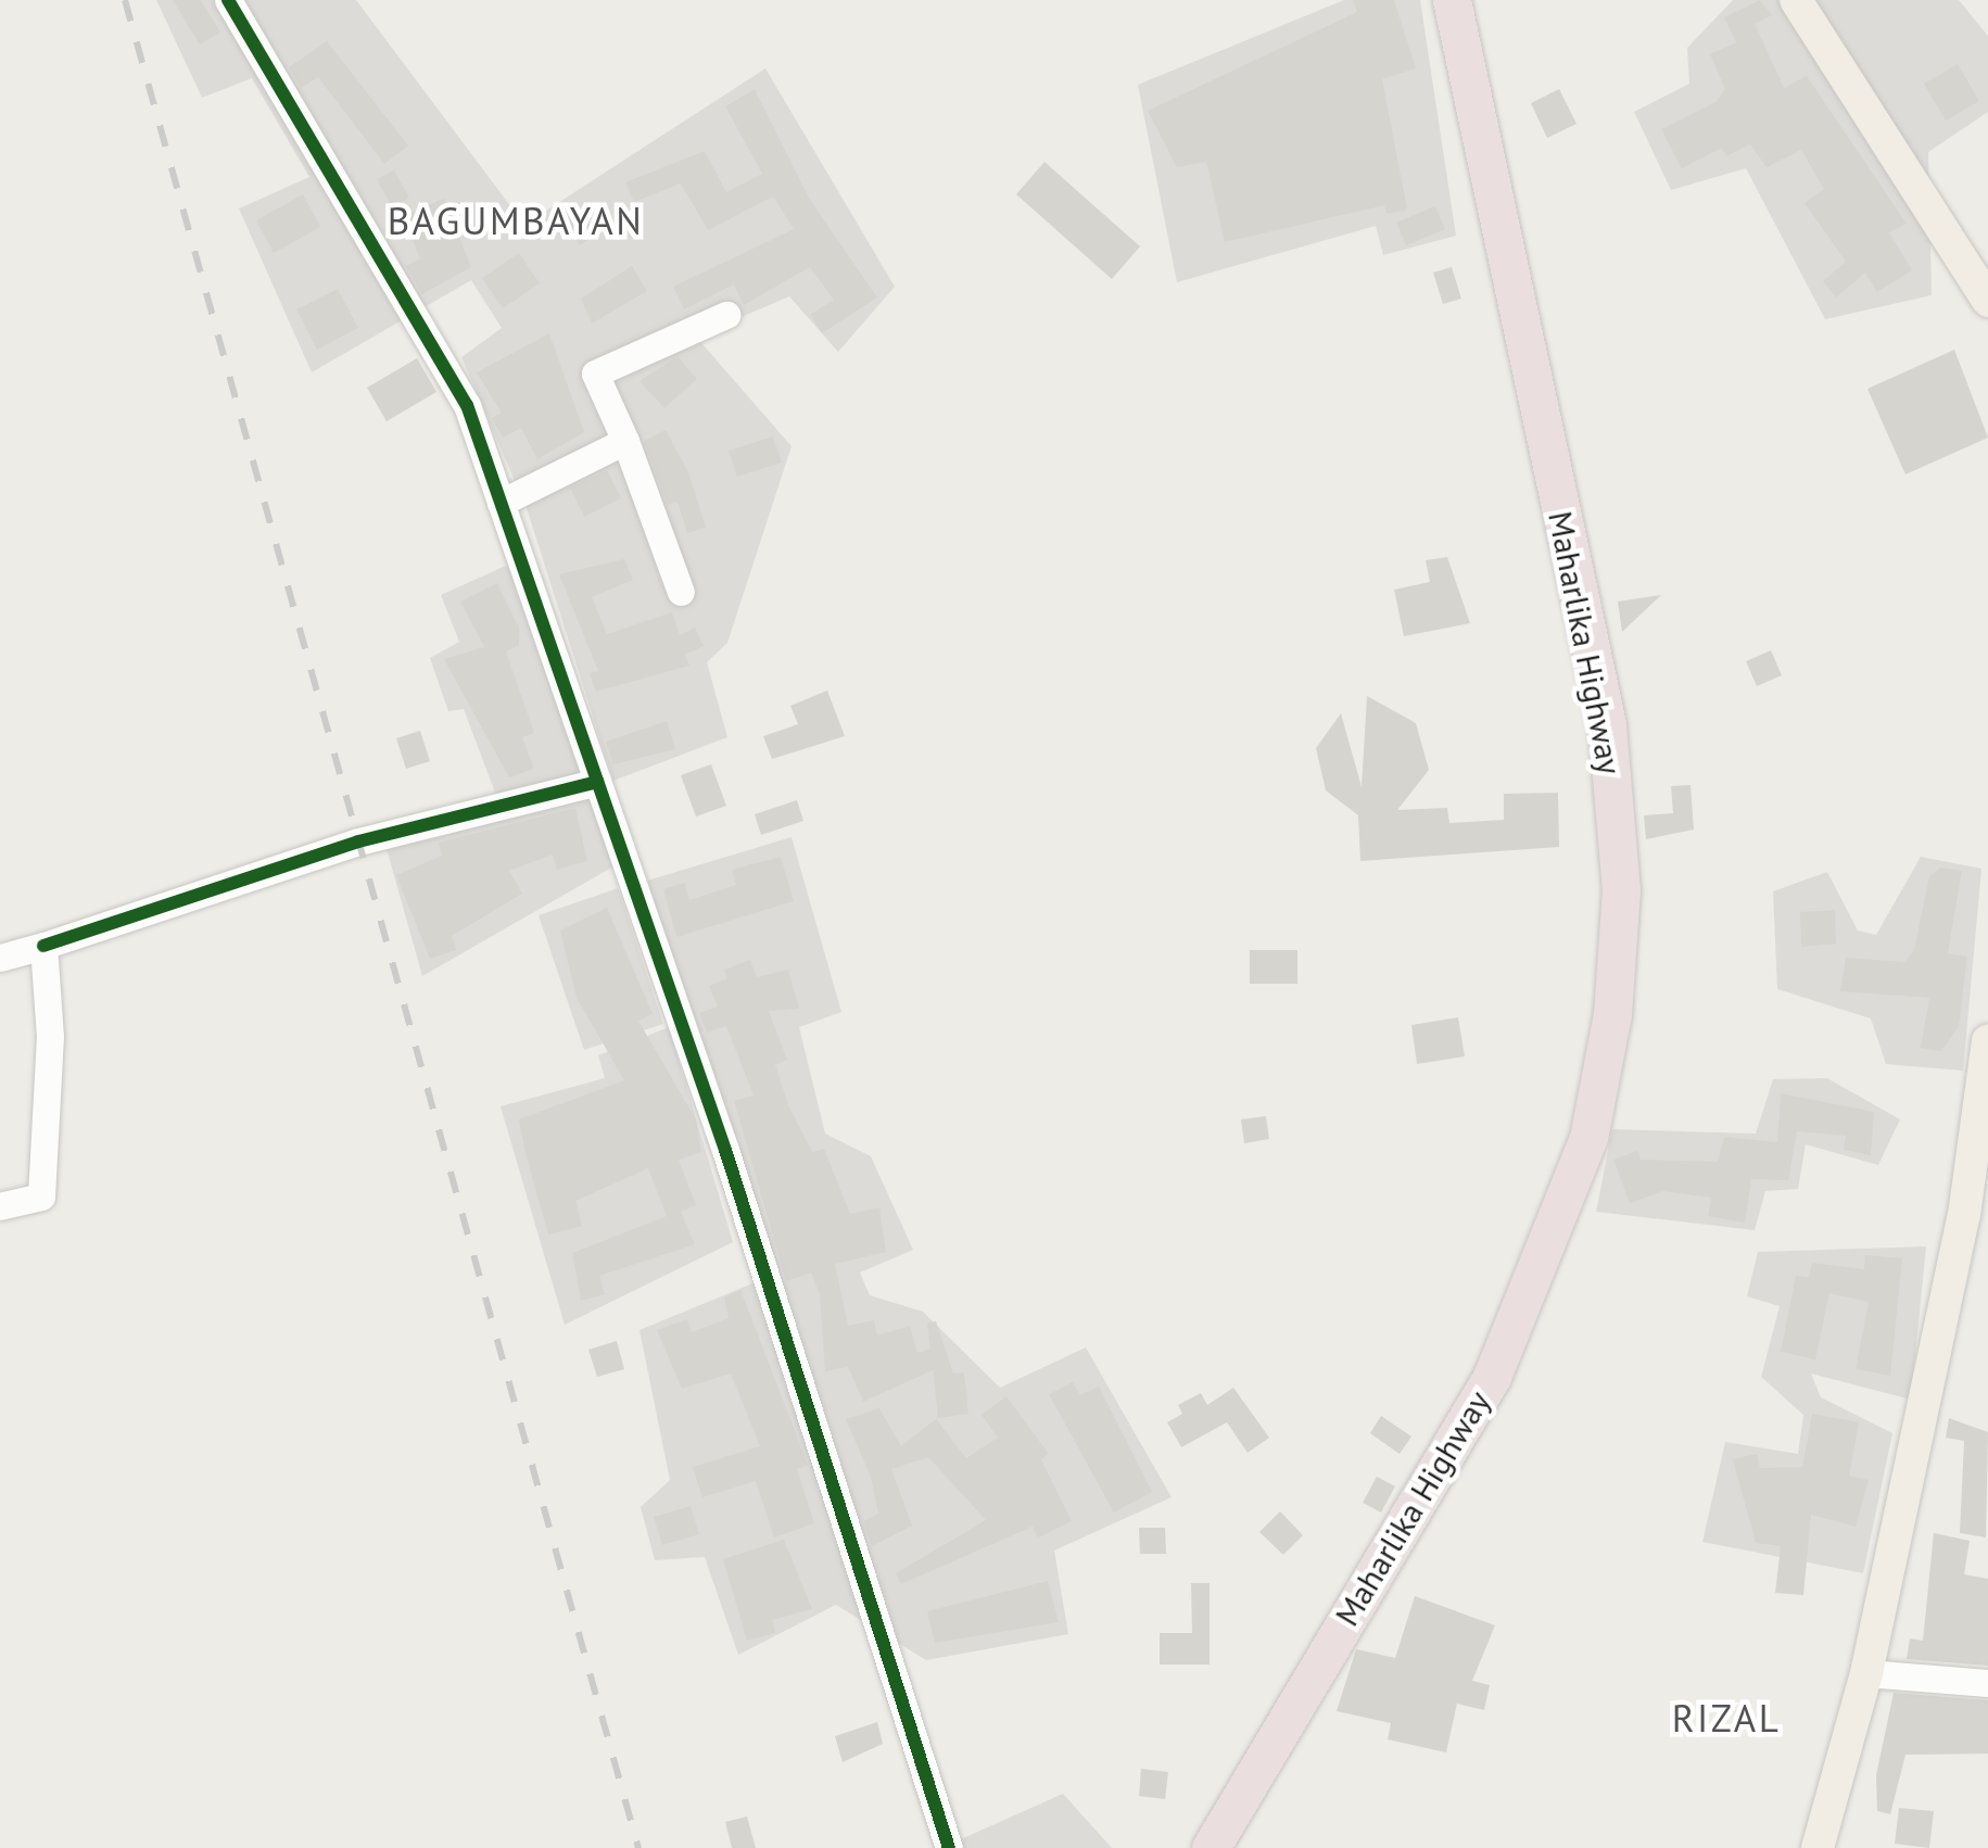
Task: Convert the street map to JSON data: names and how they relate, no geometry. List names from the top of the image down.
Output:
{
  "streets": {
    "highway": ["Maharlika Highway"]
  },
  "districts": ["BAGUMBAYAN", "RIZAL"]
}
